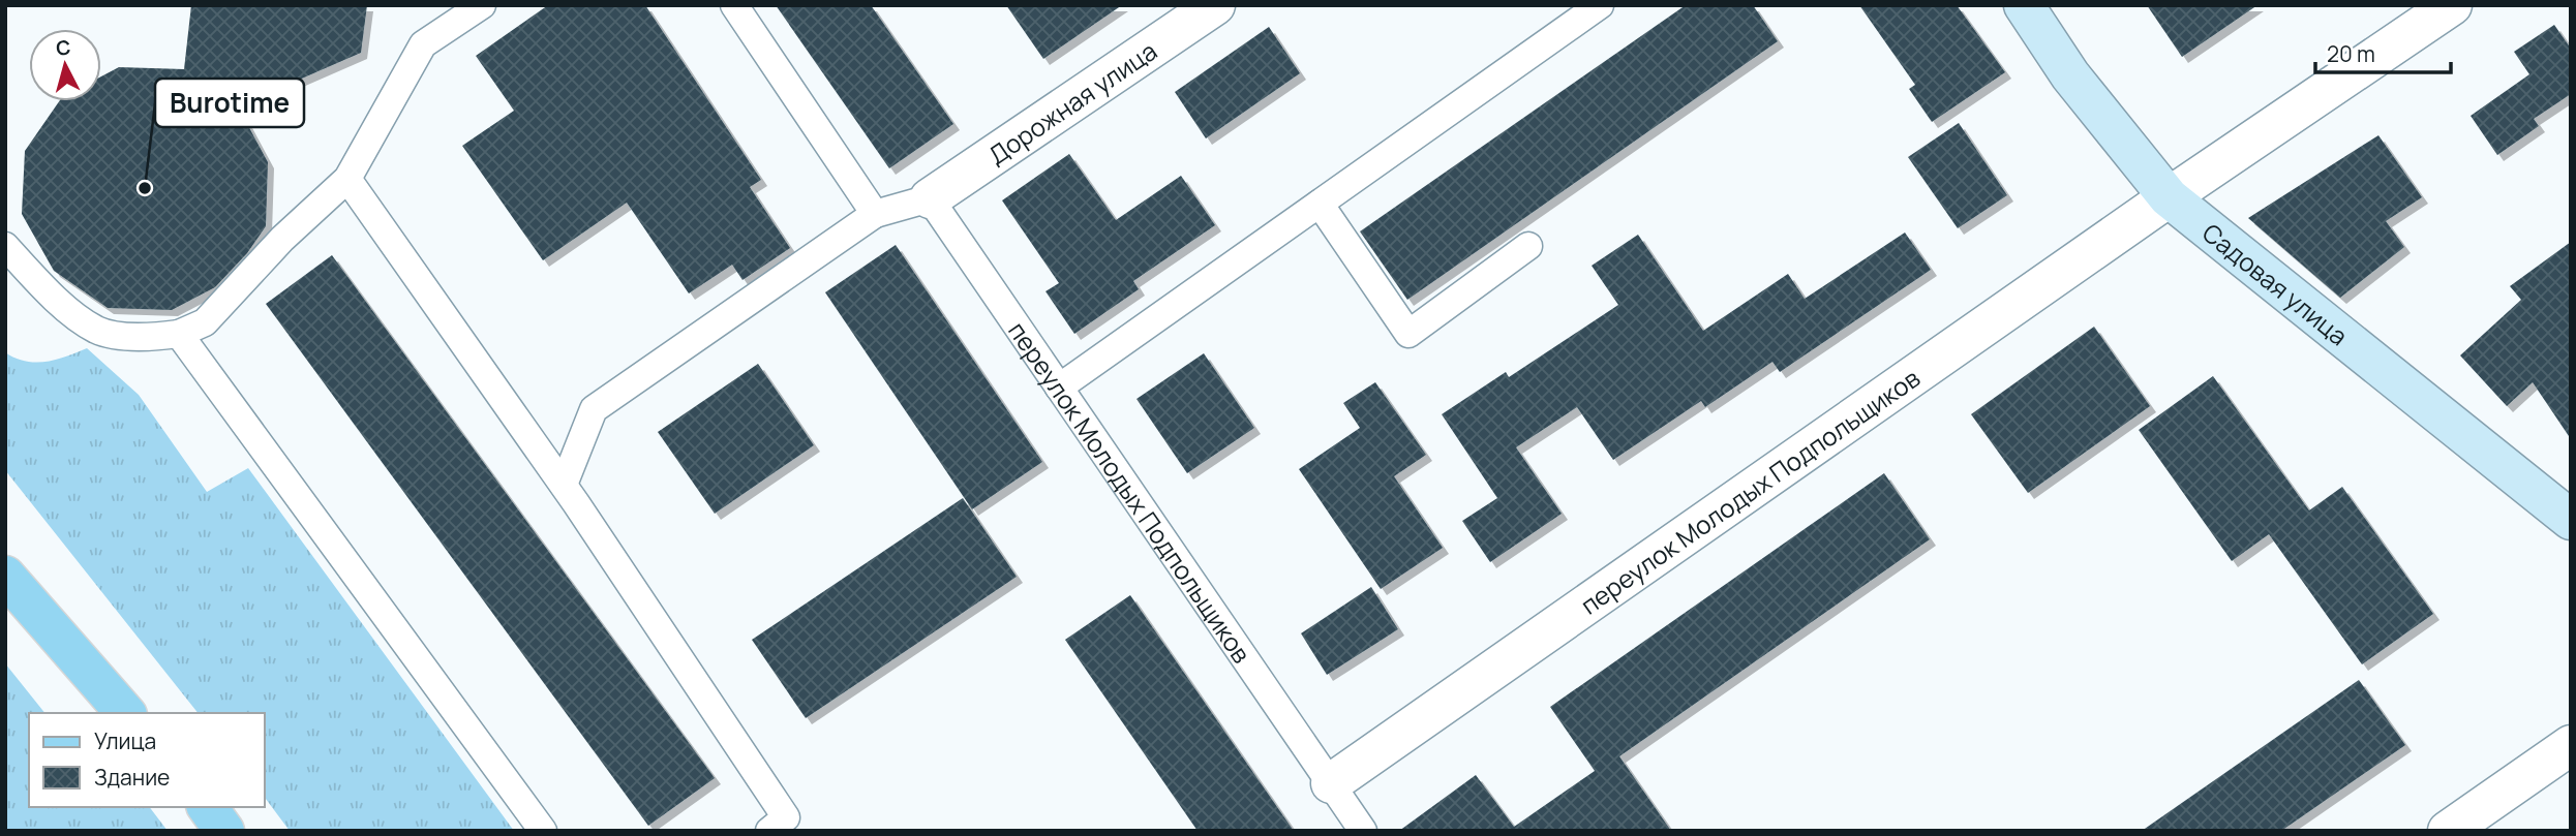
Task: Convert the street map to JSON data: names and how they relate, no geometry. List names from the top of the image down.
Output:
{
  "streets": {
    "main road": ["Садовая улица"],
    "street": ["Дорожная улица", "переулок Молодых Подпольщиков"]
  },
  "crossings": [
    ["Дорожная улица", "переулок Молодых Подпольщиков"],
    ["Садовая улица", "переулок Молодых Подпольщиков"]
  ],
  "places": ["Burotime"],
  "legend": ["Улица", "Здание"],
  "scale_bar": "20 m",
  "north": "top"
}
